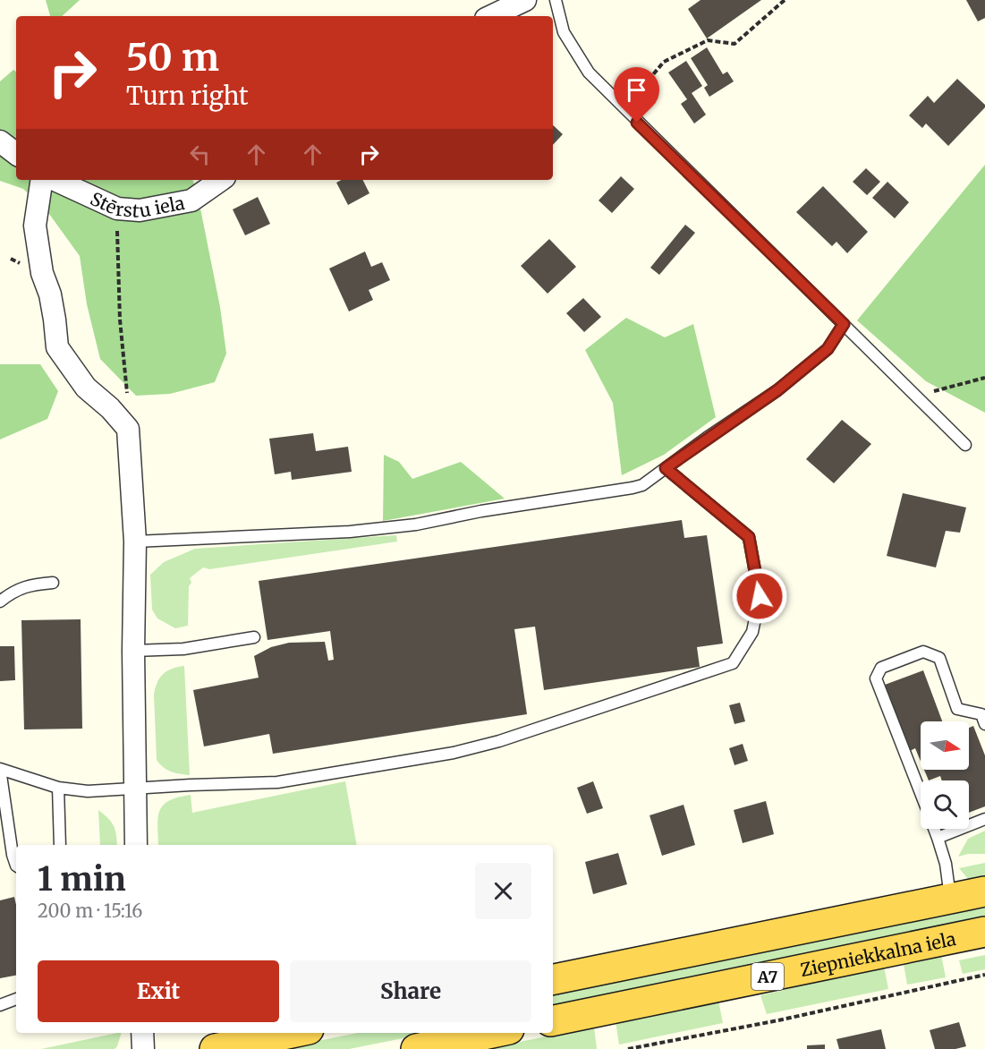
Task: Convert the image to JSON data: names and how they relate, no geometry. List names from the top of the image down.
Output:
{
  "streets": {
    "highway": ["Ziepniekkalna iela", "A7"],
    "street": ["Stērstu iela"]
  },
  "north": "right",
  "page": {
    "turn": ["50 m", "Turn right"],
    "heading": ["1 min", "200 m · 15:16"],
    "buttons": ["Exit", "Share"]
  }
}
